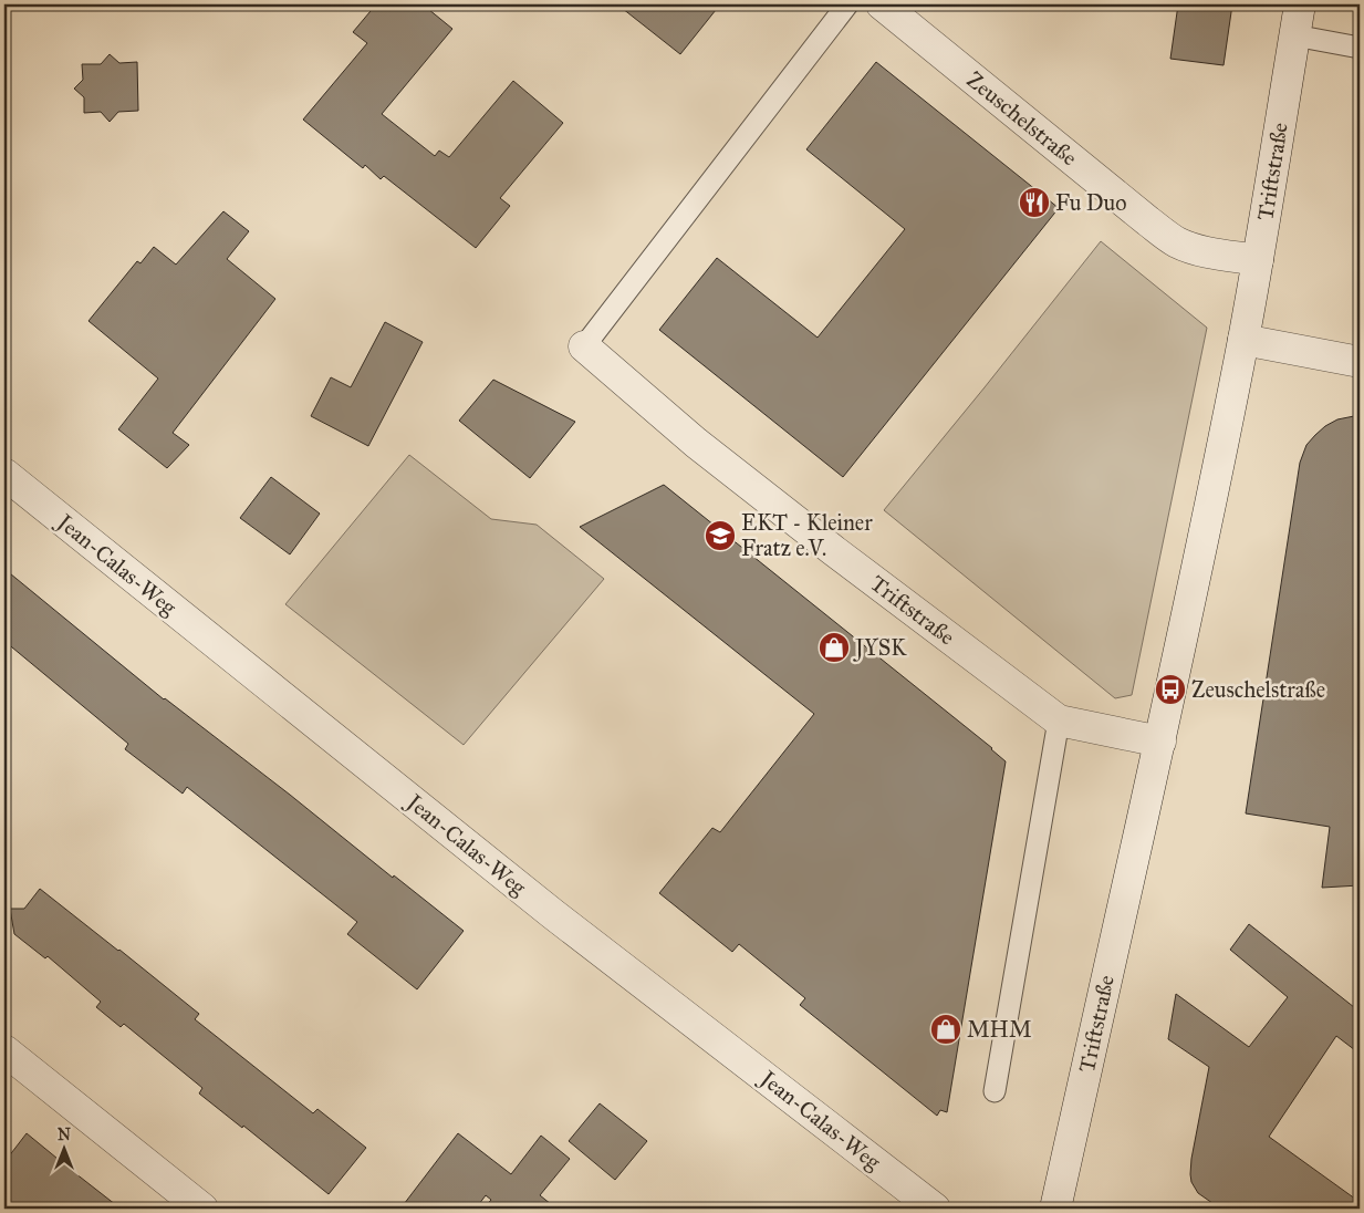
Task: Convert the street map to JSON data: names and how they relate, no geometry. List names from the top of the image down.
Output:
{
  "streets": {
    "street": ["Zeuschelstraße", "Triftstraße", "Jean-Calas-Weg"]
  },
  "crossings": [
    ["Zeuschelstraße", "Triftstraße"]
  ],
  "places": {
    "restaurant": ["Fu Duo"],
    "school or university": ["EKT - Kleiner Fratz e.V."],
    "shop": ["JYSK", "MHM"],
    "bus stop": ["Zeuschelstraße"]
  },
  "north": "top"
}
